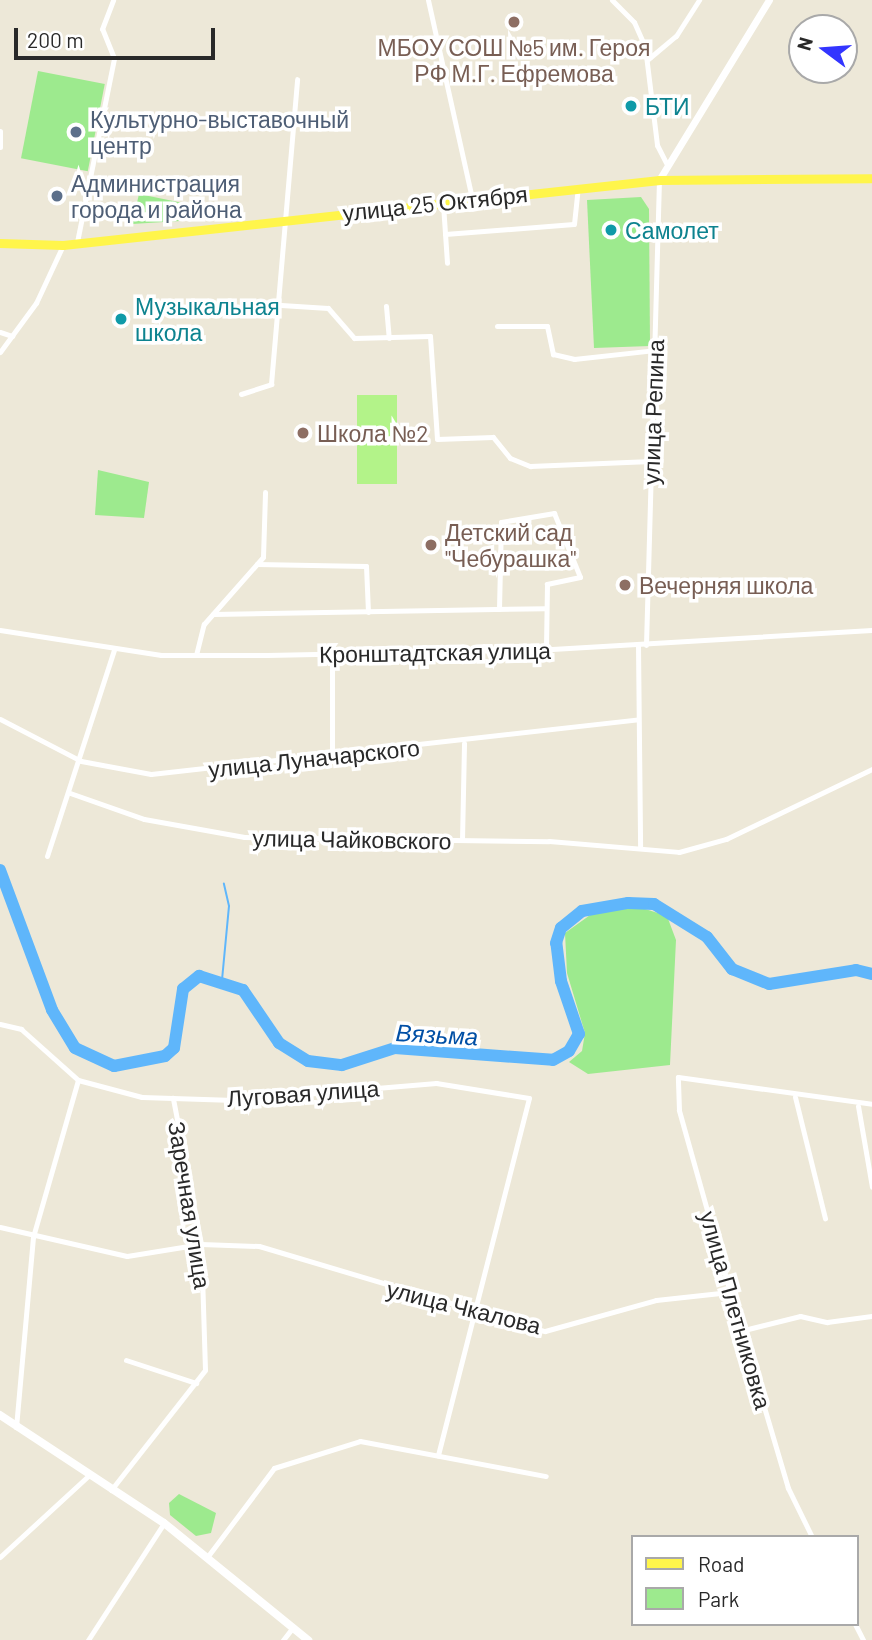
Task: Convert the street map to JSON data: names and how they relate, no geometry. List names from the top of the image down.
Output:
{
  "streets": {
    "main road": ["улица 25 Октября"],
    "street": [
      "улица Репина",
      "Кронштадтская улица",
      "улица Луначарского",
      "улица Чайковского",
      "Луговая улица",
      "Заречная улица",
      "улица Чкалова",
      "улица Плетниковка"
    ]
  },
  "crossings": [
    ["улица 25 Октября", "улица Репина"],
    ["улица Репина", "Кронштадтская улица"],
    ["улица Репина", "улица Луначарского"],
    ["улица Репина", "улица Чайковского"],
    ["Луговая улица", "Заречная улица"],
    ["Луговая улица", "улица Чкалова"],
    ["Заречная улица", "улица Чкалова"],
    ["улица Чкалова", "улица Плетниковка"]
  ],
  "water": ["Вязьма"],
  "places": [
    "МБОУ СОШ №5 им. Героя РФ М.Г. Ефремова",
    "БТИ",
    "Культурно-выставочный центр",
    "Администрация города и района",
    "Самолет",
    "Музыкальная школа",
    "Школа №2",
    "Детский сад \"Чебурашка\"",
    "Вечерняя школа"
  ],
  "legend": ["Road", "Park"],
  "scale_bar": "200 m",
  "north": "left"
}
